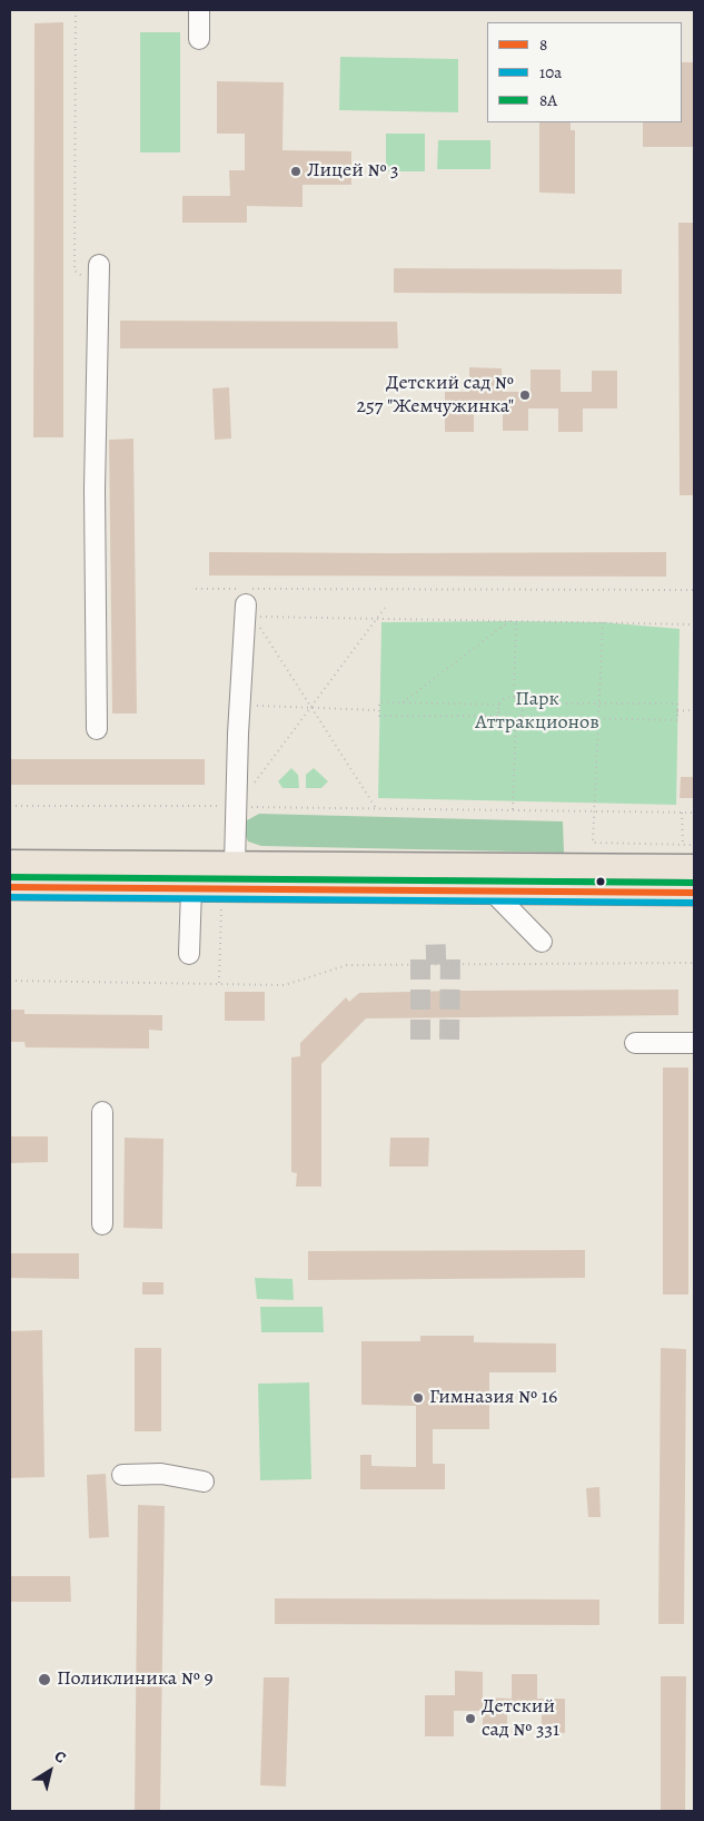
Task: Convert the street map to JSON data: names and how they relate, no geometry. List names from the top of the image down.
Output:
{
  "parks": ["Парк Аттракционов"],
  "places": [
    "Лицей № 3",
    "Детский сад № 257 \"Жемчужинка\"",
    "Гимназия № 16",
    "Поликлиника № 9",
    "Детский сад № 331"
  ],
  "lines": ["transit line 8А", "transit line 8", "transit line 10а"],
  "legend": ["8", "10а", "8А"],
  "north": "top right"
}
